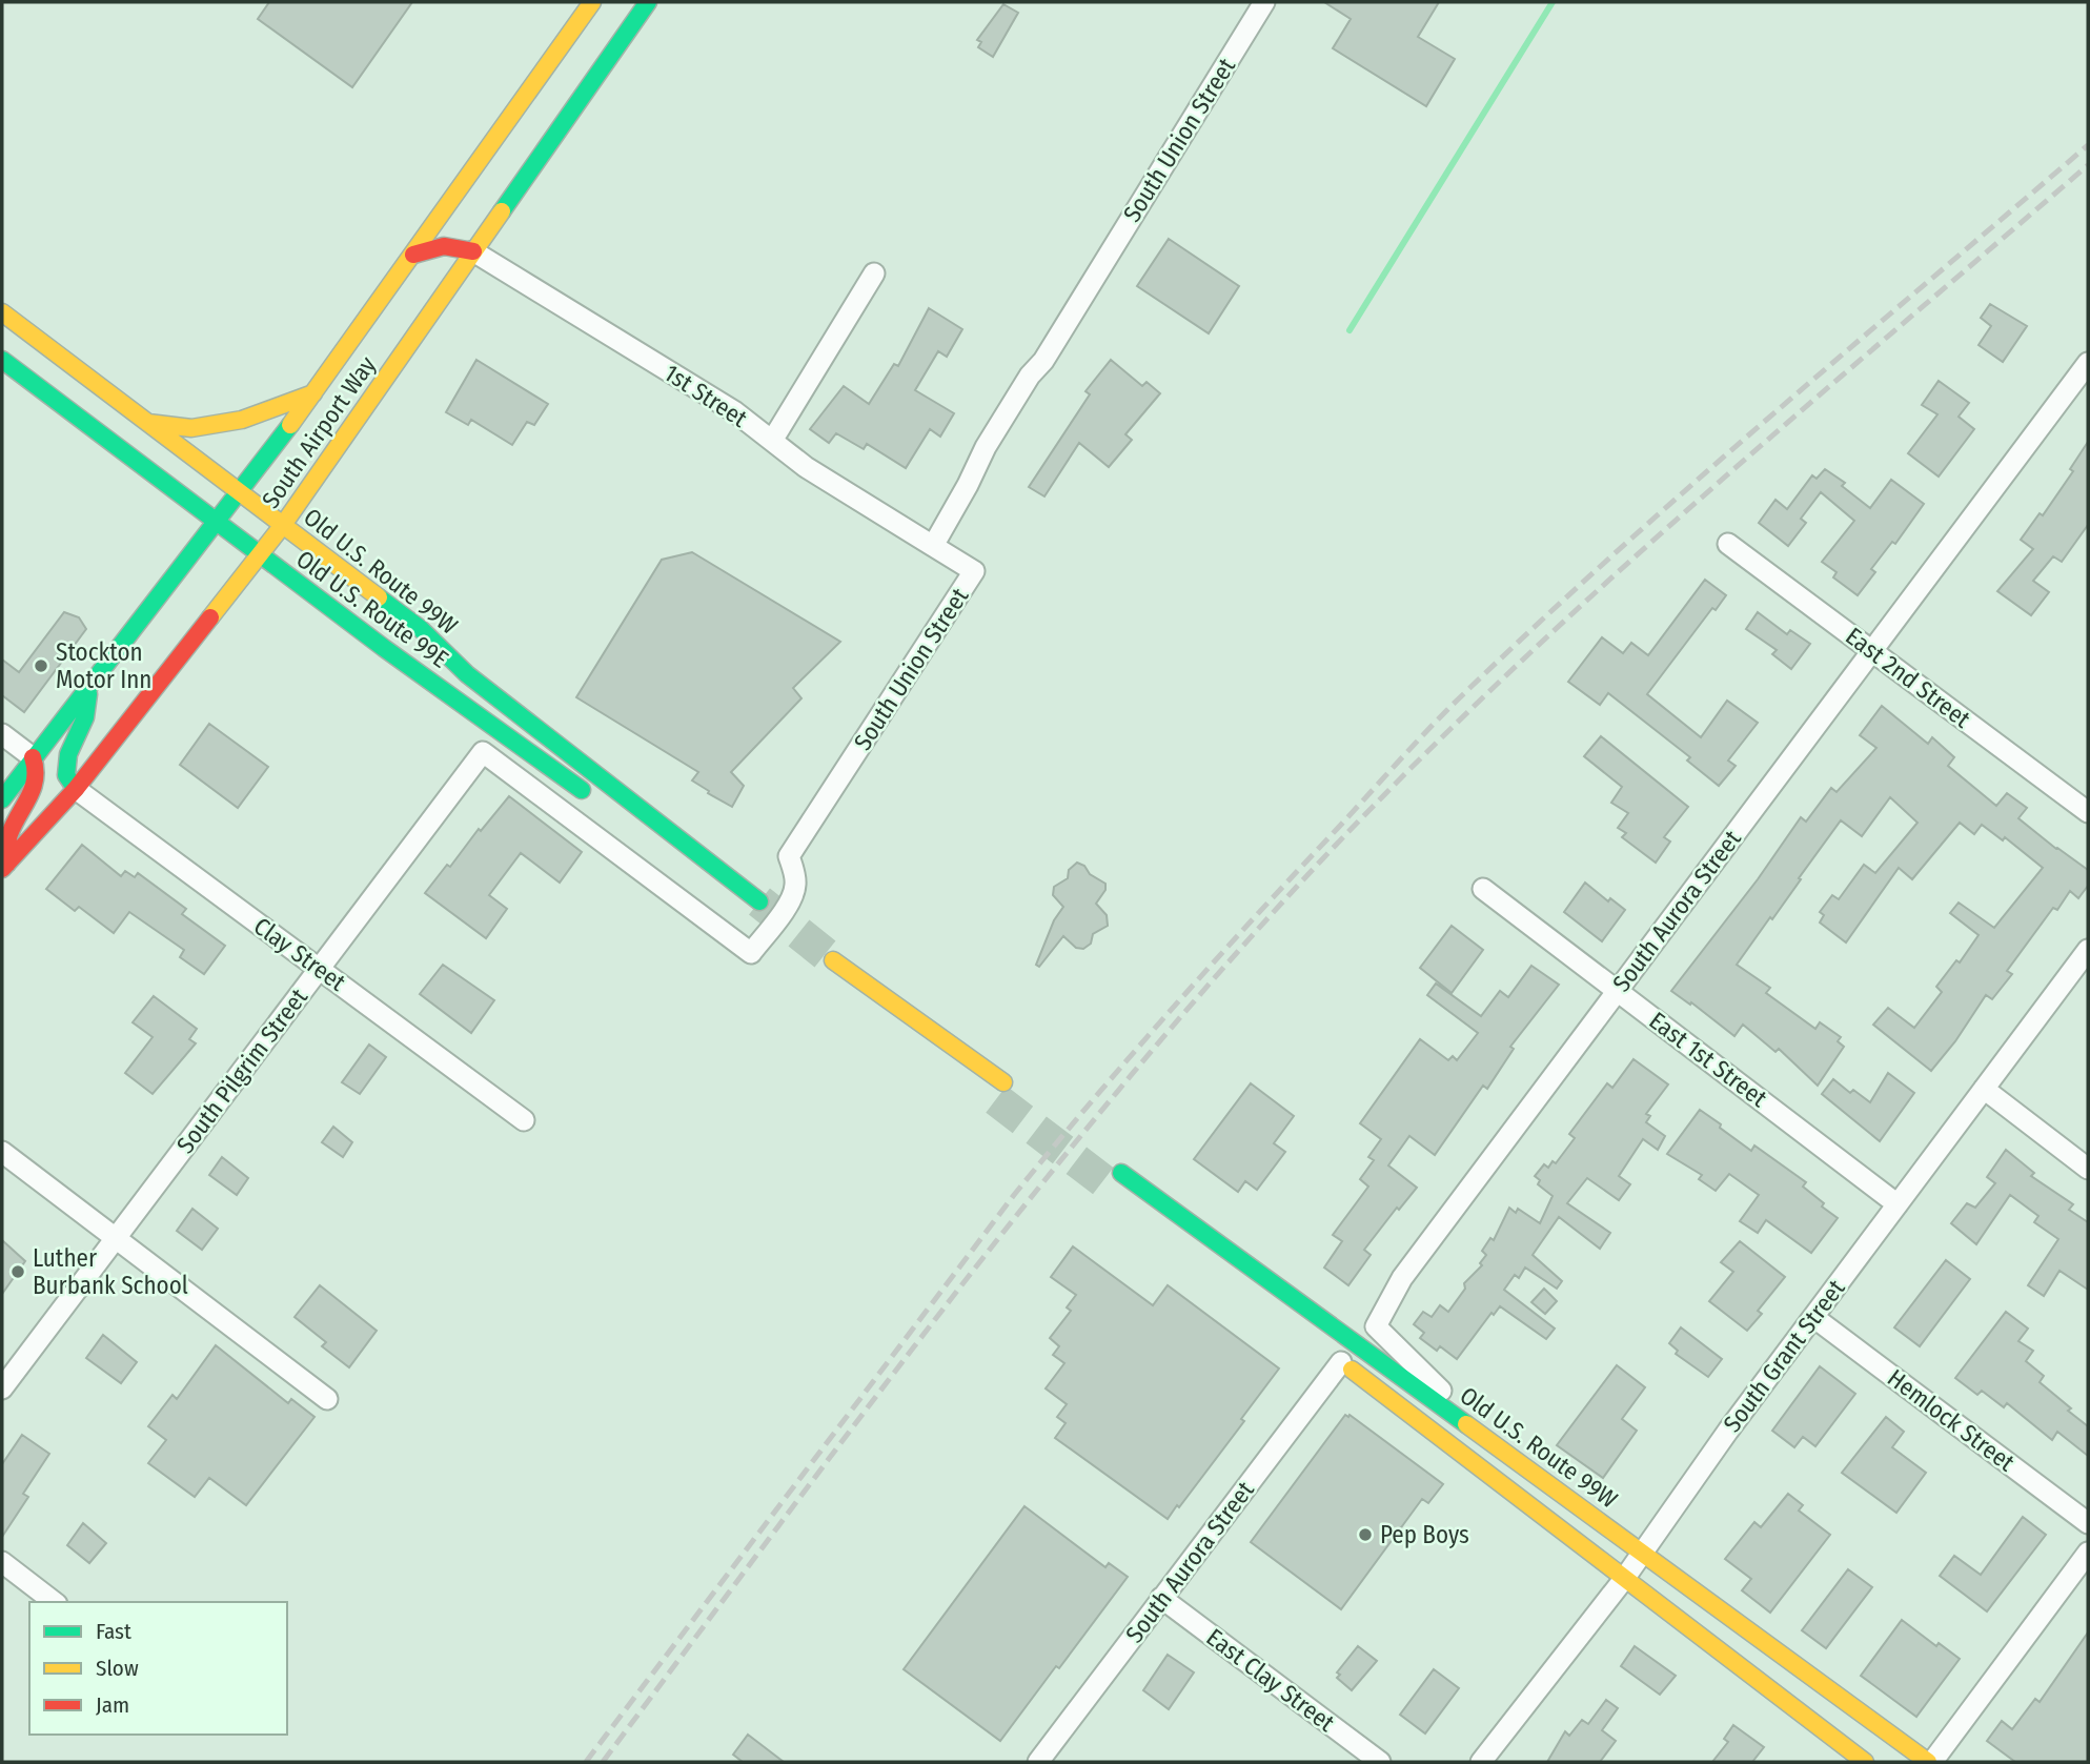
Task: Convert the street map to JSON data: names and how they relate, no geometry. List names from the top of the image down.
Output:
{
  "streets": {
    "main road": ["South Airport Way", "Old U.S. Route 99W", "Old U.S. Route 99E"],
    "street": [
      "South Union Street",
      "1st Street",
      "East 2nd Street",
      "South Aurora Street",
      "Clay Street",
      "East 1st Street",
      "South Pilgrim Street",
      "South Grant Street",
      "Hemlock Street",
      "East Clay Street"
    ]
  },
  "crossings": [
    ["South Union Street", "1st Street"],
    ["South Union Street", "South Pilgrim Street"],
    ["1st Street", "South Airport Way"],
    ["South Airport Way", "Old U.S. Route 99W"],
    ["South Airport Way", "Old U.S. Route 99E"],
    ["South Airport Way", "Clay Street"],
    ["Old U.S. Route 99W", "South Aurora Street"],
    ["Old U.S. Route 99W", "South Grant Street"],
    ["East 2nd Street", "South Aurora Street"],
    ["South Aurora Street", "East 1st Street"],
    ["South Aurora Street", "East Clay Street"],
    ["Clay Street", "South Pilgrim Street"],
    ["East 1st Street", "South Grant Street"],
    ["South Grant Street", "Hemlock Street"]
  ],
  "places": ["Stockton Motor Inn", "Luther Burbank School", "Pep Boys"],
  "legend": ["Fast", "Slow", "Jam"]
}
